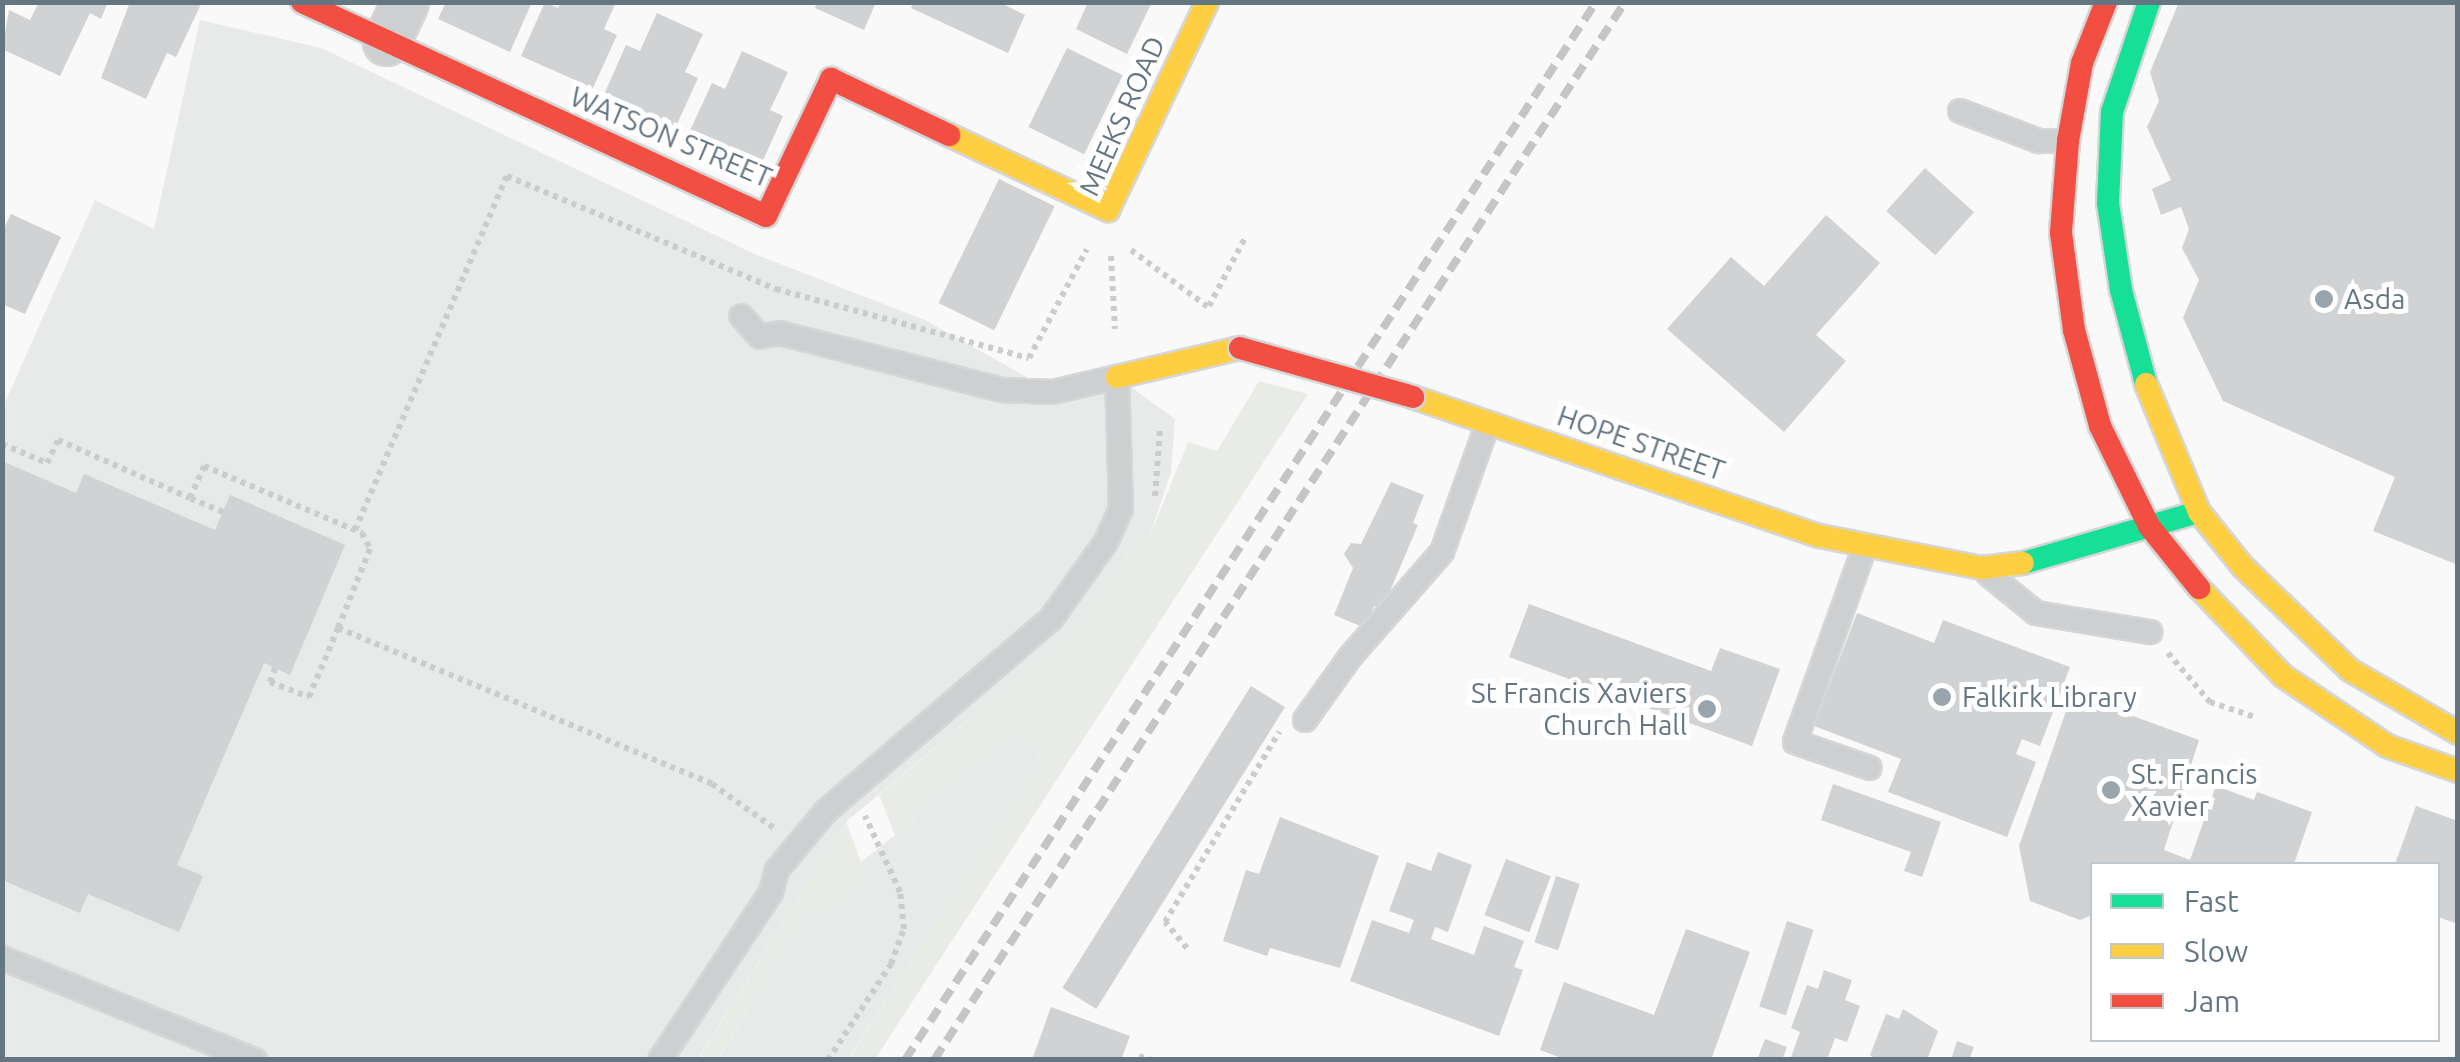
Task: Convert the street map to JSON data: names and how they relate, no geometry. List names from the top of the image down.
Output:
{
  "streets": {
    "street": ["MEEKS ROAD", "WATSON STREET", "HOPE STREET"]
  },
  "crossings": [
    ["MEEKS ROAD", "WATSON STREET"],
    ["MEEKS ROAD", "HOPE STREET"]
  ],
  "places": [
    "Asda",
    "Falkirk Library",
    "St Francis Xaviers Church Hall",
    "St. Francis Xavier"
  ],
  "legend": ["Fast", "Slow", "Jam"]
}
